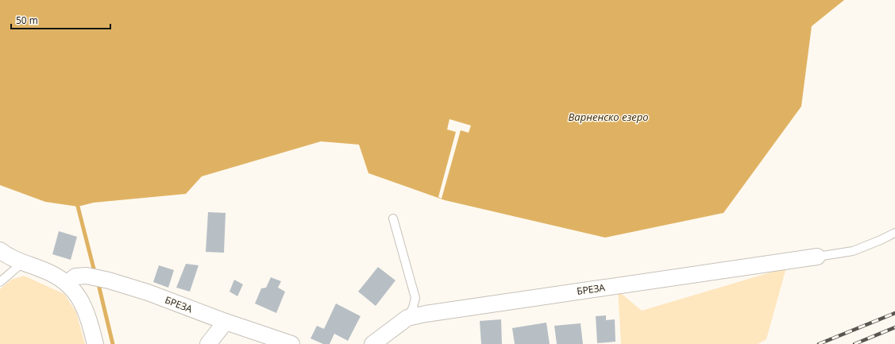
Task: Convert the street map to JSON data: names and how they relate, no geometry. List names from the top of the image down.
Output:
{
  "streets": {
    "street": ["БРЕЗА"]
  },
  "water": ["Варненско езеро"],
  "scale_bar": "50 m"
}
